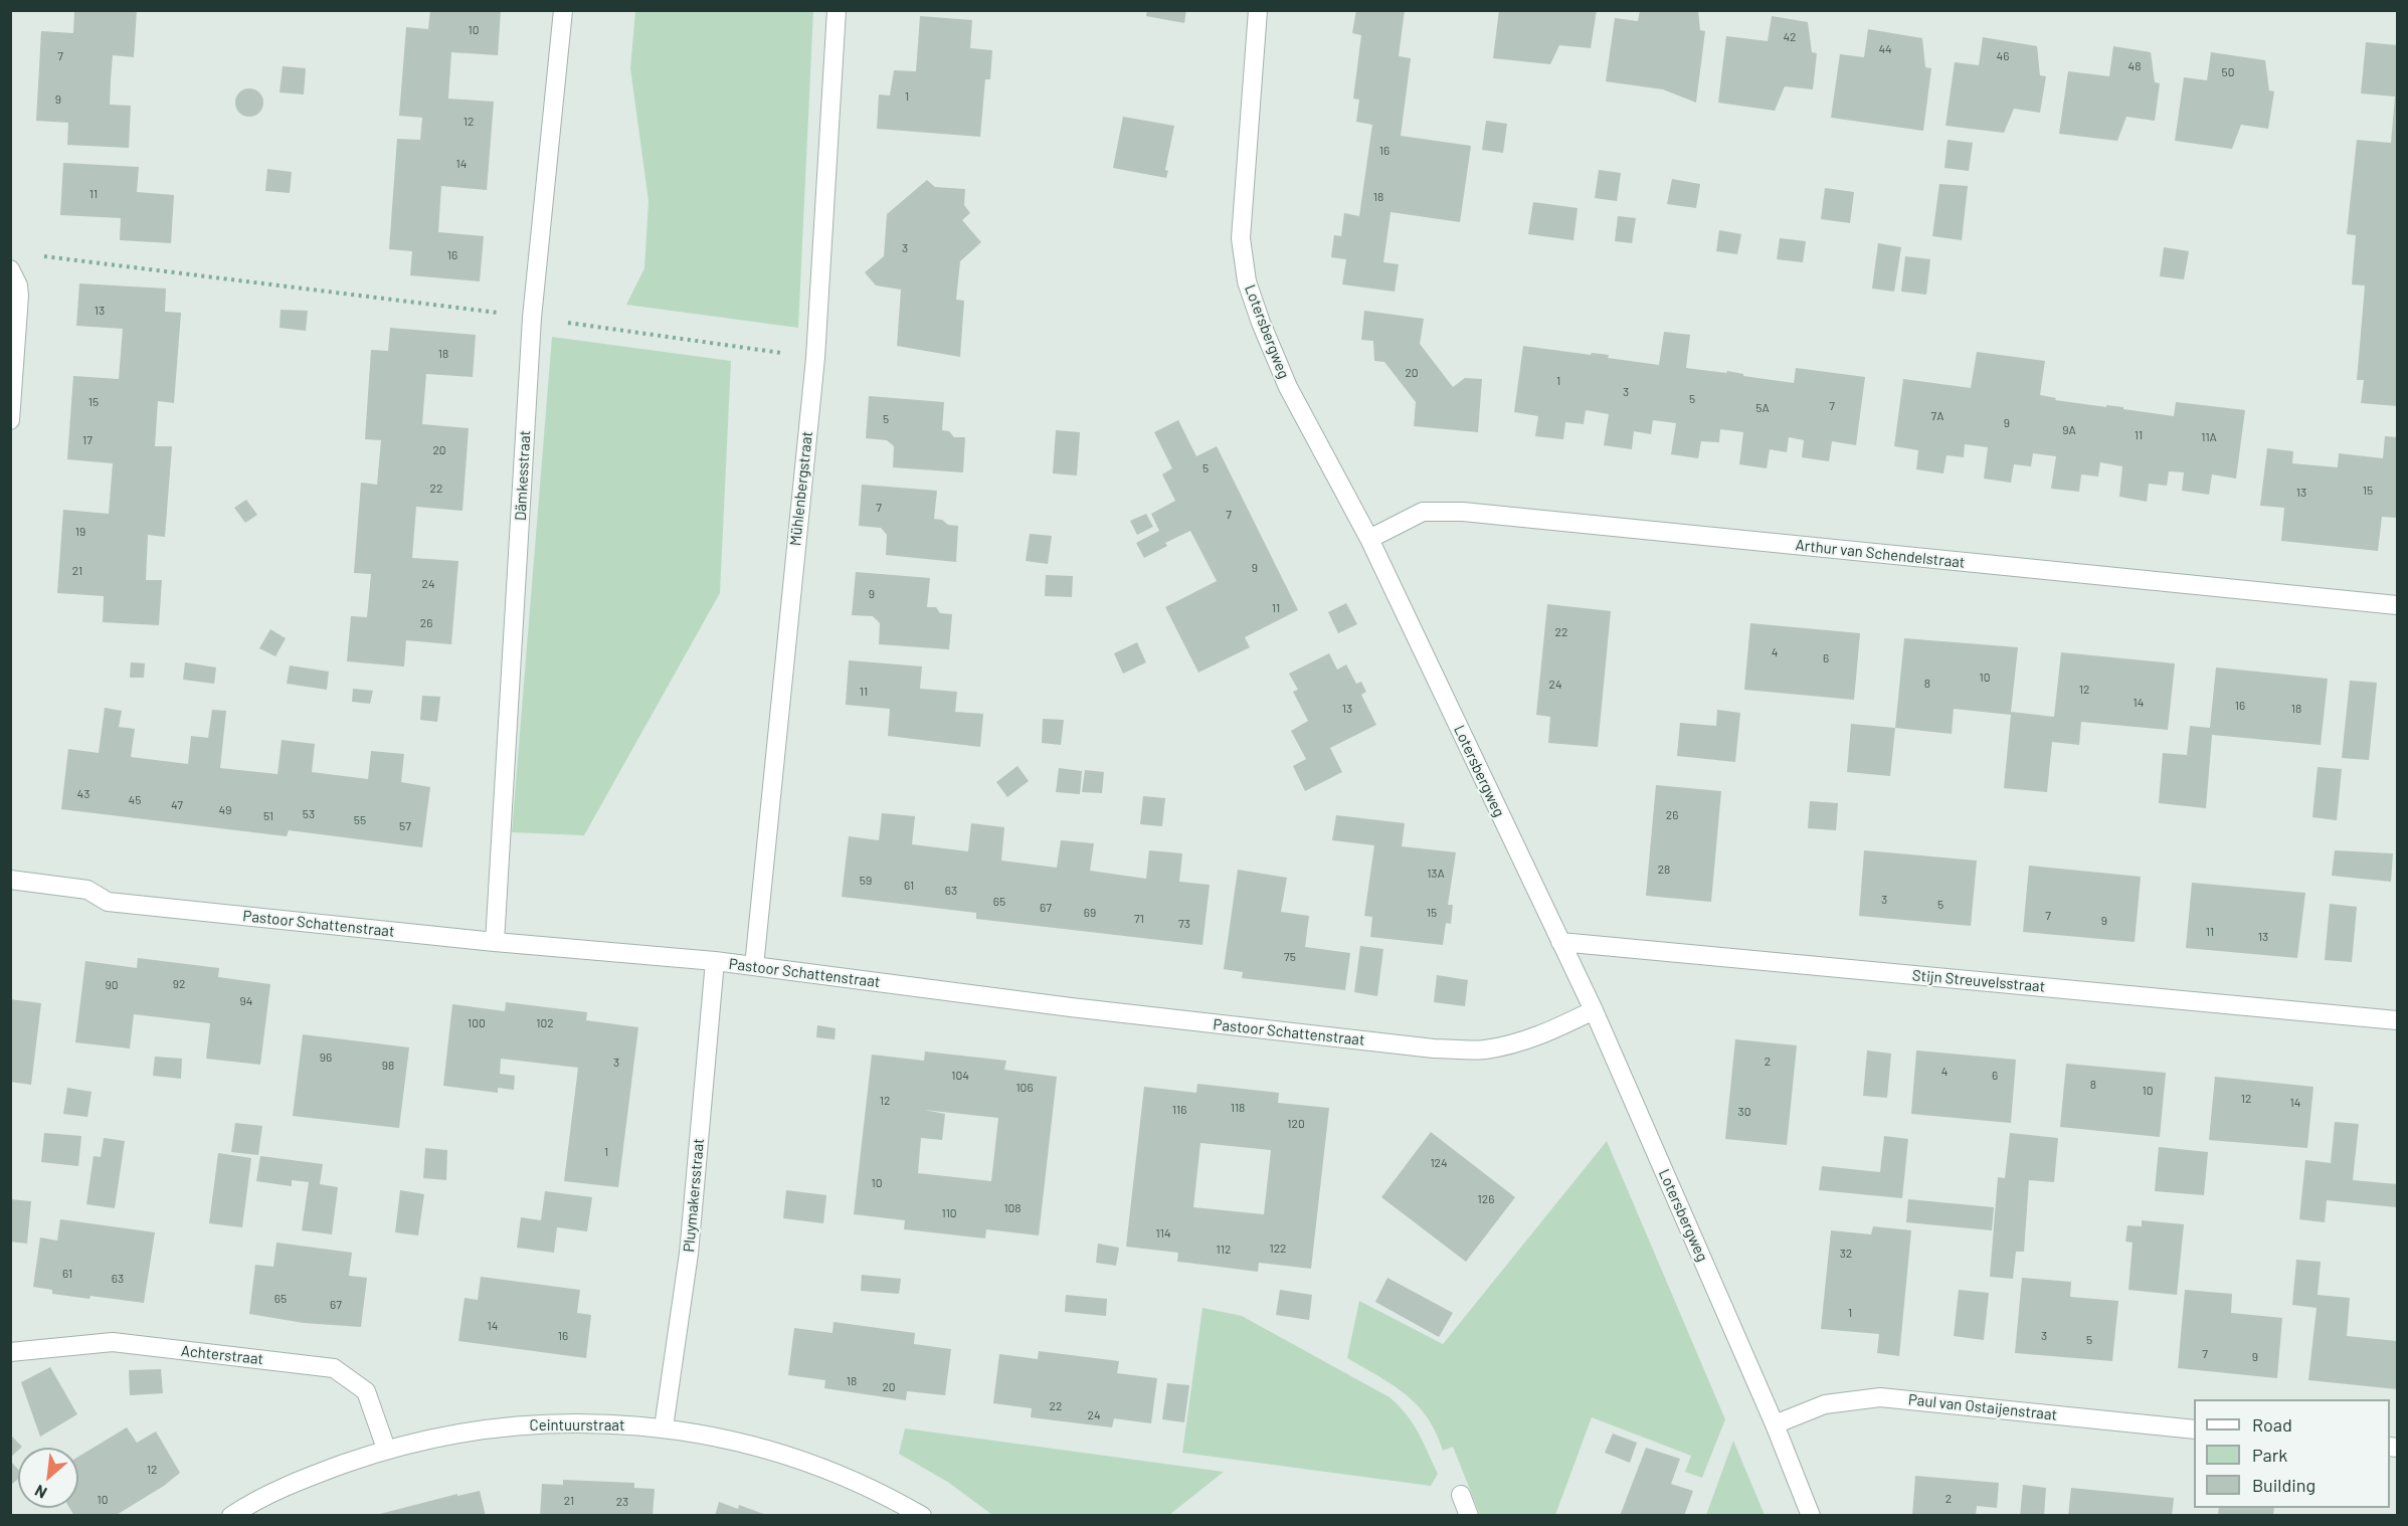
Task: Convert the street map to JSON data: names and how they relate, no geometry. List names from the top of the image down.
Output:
{
  "streets": {
    "street": [
      "Lotersbergweg",
      "Dämkesstraat",
      "Mühlenbergstraat",
      "Arthur van Schendelstraat",
      "Pastoor Schattenstraat",
      "Stijn Streuvelsstraat",
      "Pluymakersstraat",
      "Achterstraat",
      "Paul van Ostaijenstraat",
      "Ceintuurstraat"
    ]
  },
  "crossings": [
    ["Lotersbergweg", "Arthur van Schendelstraat"],
    ["Lotersbergweg", "Pastoor Schattenstraat"],
    ["Lotersbergweg", "Stijn Streuvelsstraat"],
    ["Lotersbergweg", "Paul van Ostaijenstraat"],
    ["Dämkesstraat", "Pastoor Schattenstraat"],
    ["Mühlenbergstraat", "Pastoor Schattenstraat"],
    ["Pastoor Schattenstraat", "Pluymakersstraat"],
    ["Pluymakersstraat", "Ceintuurstraat"],
    ["Achterstraat", "Ceintuurstraat"]
  ],
  "house_numbers": [
    "10",
    "42",
    "44",
    "7",
    "46",
    "48",
    "50",
    "1",
    "9",
    "12",
    "16",
    "14",
    "11",
    "18",
    "3",
    "16",
    "13",
    "18",
    "20",
    "1",
    "3",
    "5",
    "15",
    "7",
    "5A",
    "7A",
    "5",
    "9",
    "9A",
    "11",
    "11A",
    "17",
    "20",
    "5",
    "22",
    "15",
    "13",
    "7",
    "7",
    "19",
    "9",
    "21",
    "24",
    "9",
    "11",
    "26",
    "22",
    "4",
    "6",
    "10",
    "8",
    "24",
    "12",
    "11",
    "14",
    "16",
    "13",
    "18",
    "43",
    "45",
    "47",
    "49",
    "53",
    "26",
    "51",
    "55",
    "57",
    "28",
    "13A",
    "59",
    "61",
    "63",
    "3",
    "65",
    "5",
    "67",
    "69",
    "15",
    "7",
    "71",
    "9",
    "73",
    "11",
    "13",
    "75",
    "92",
    "90",
    "94",
    "100",
    "102",
    "96",
    "2",
    "3",
    "98",
    "4",
    "104",
    "6",
    "8",
    "106",
    "10",
    "12",
    "12",
    "14",
    "118",
    "116",
    "30",
    "120",
    "1",
    "124",
    "10",
    "126",
    "108",
    "110",
    "114",
    "122",
    "112",
    "32",
    "61",
    "63",
    "65",
    "67",
    "1",
    "14",
    "16",
    "3",
    "5",
    "7",
    "9",
    "18",
    "20",
    "22",
    "24",
    "12",
    "2",
    "10",
    "21",
    "23"
  ],
  "legend": ["Road", "Park", "Building"],
  "north": "bottom left"
}
